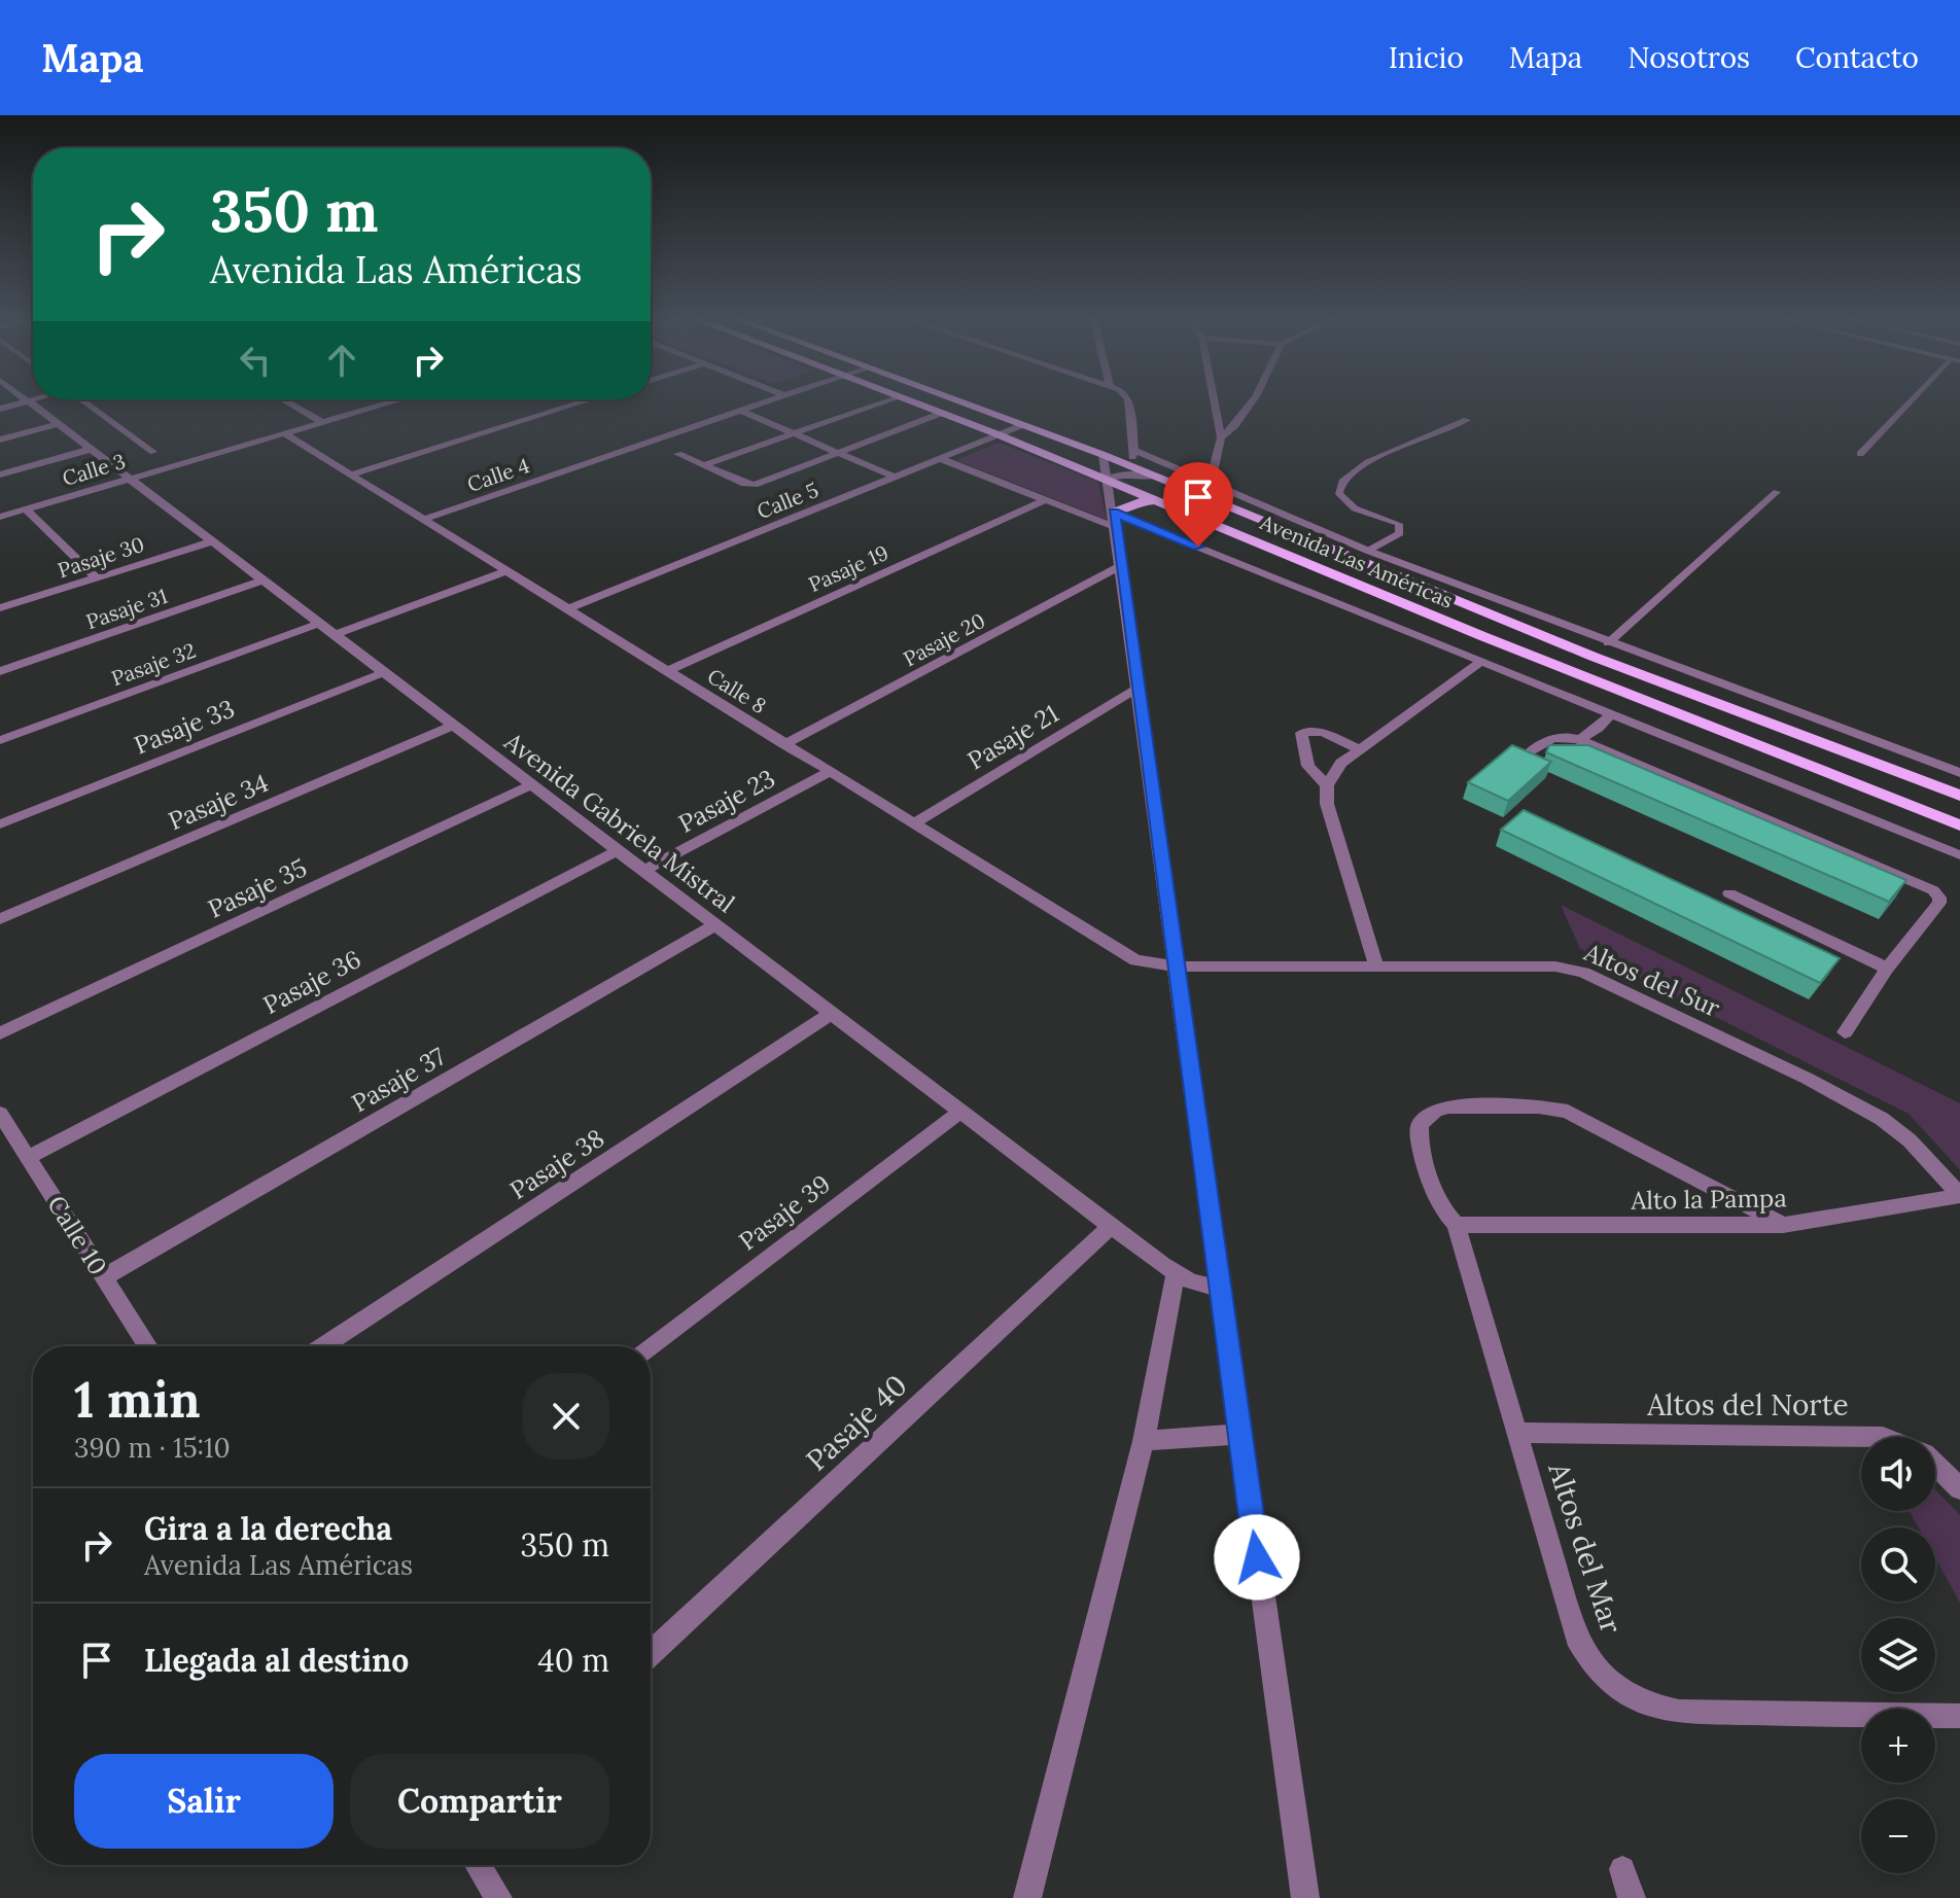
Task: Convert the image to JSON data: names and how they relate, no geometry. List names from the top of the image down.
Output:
{
  "streets": {
    "main road": ["Avenida Las Américas"],
    "street": [
      "Calle 3",
      "Calle 4",
      "Calle 5",
      "Pasaje 30",
      "Pasaje 19",
      "Pasaje 31",
      "Pasaje 20",
      "Pasaje 32",
      "Calle 8",
      "Pasaje 33",
      "Pasaje 21",
      "Pasaje 23",
      "Pasaje 34",
      "Avenida Gabriela Mistral",
      "Pasaje 35",
      "Altos del Sur",
      "Pasaje 36",
      "Pasaje 37",
      "Pasaje 38",
      "Alto la Pampa",
      "Pasaje 39",
      "Calle 10",
      "Altos del Norte",
      "Pasaje 40",
      "Altos del Mar"
    ]
  },
  "crossings": [
    ["Calle 3", "Calle 8"],
    ["Calle 3", "Avenida Gabriela Mistral"],
    ["Calle 4", "Calle 8"],
    ["Calle 5", "Avenida Las Américas"],
    ["Calle 5", "Calle 8"],
    ["Pasaje 30", "Avenida Gabriela Mistral"],
    ["Avenida Las Américas", "Pasaje 19"],
    ["Pasaje 19", "Calle 8"],
    ["Pasaje 31", "Avenida Gabriela Mistral"],
    ["Pasaje 20", "Calle 8"],
    ["Pasaje 32", "Avenida Gabriela Mistral"],
    ["Calle 8", "Pasaje 21"],
    ["Calle 8", "Pasaje 23"],
    ["Calle 8", "Altos del Sur"],
    ["Pasaje 33", "Avenida Gabriela Mistral"],
    ["Pasaje 23", "Avenida Gabriela Mistral"],
    ["Pasaje 34", "Avenida Gabriela Mistral"],
    ["Avenida Gabriela Mistral", "Pasaje 35"],
    ["Avenida Gabriela Mistral", "Pasaje 36"],
    ["Avenida Gabriela Mistral", "Pasaje 37"],
    ["Avenida Gabriela Mistral", "Pasaje 38"],
    ["Avenida Gabriela Mistral", "Pasaje 39"],
    ["Avenida Gabriela Mistral", "Pasaje 40"],
    ["Altos del Sur", "Alto la Pampa"],
    ["Pasaje 36", "Calle 10"],
    ["Pasaje 37", "Calle 10"],
    ["Alto la Pampa", "Altos del Mar"],
    ["Altos del Norte", "Altos del Mar"]
  ],
  "page": {
    "header": "Mapa",
    "nav": [
      "Inicio",
      "Mapa",
      "Nosotros",
      "Contacto"
    ],
    "turn": ["350 m", "Avenida Las Américas"],
    "heading": ["1 min", "390 m · 15:10"],
    "map_buttons": ["+", "−"],
    "list": [
      {
        "name": "Gira a la derecha",
        "note": "Avenida Las Américas",
        "value": "350 m"
      },
      {
        "name": "Llegada al destino",
        "value": "40 m"
      }
    ],
    "buttons": ["Salir", "Compartir"]
  }
}
